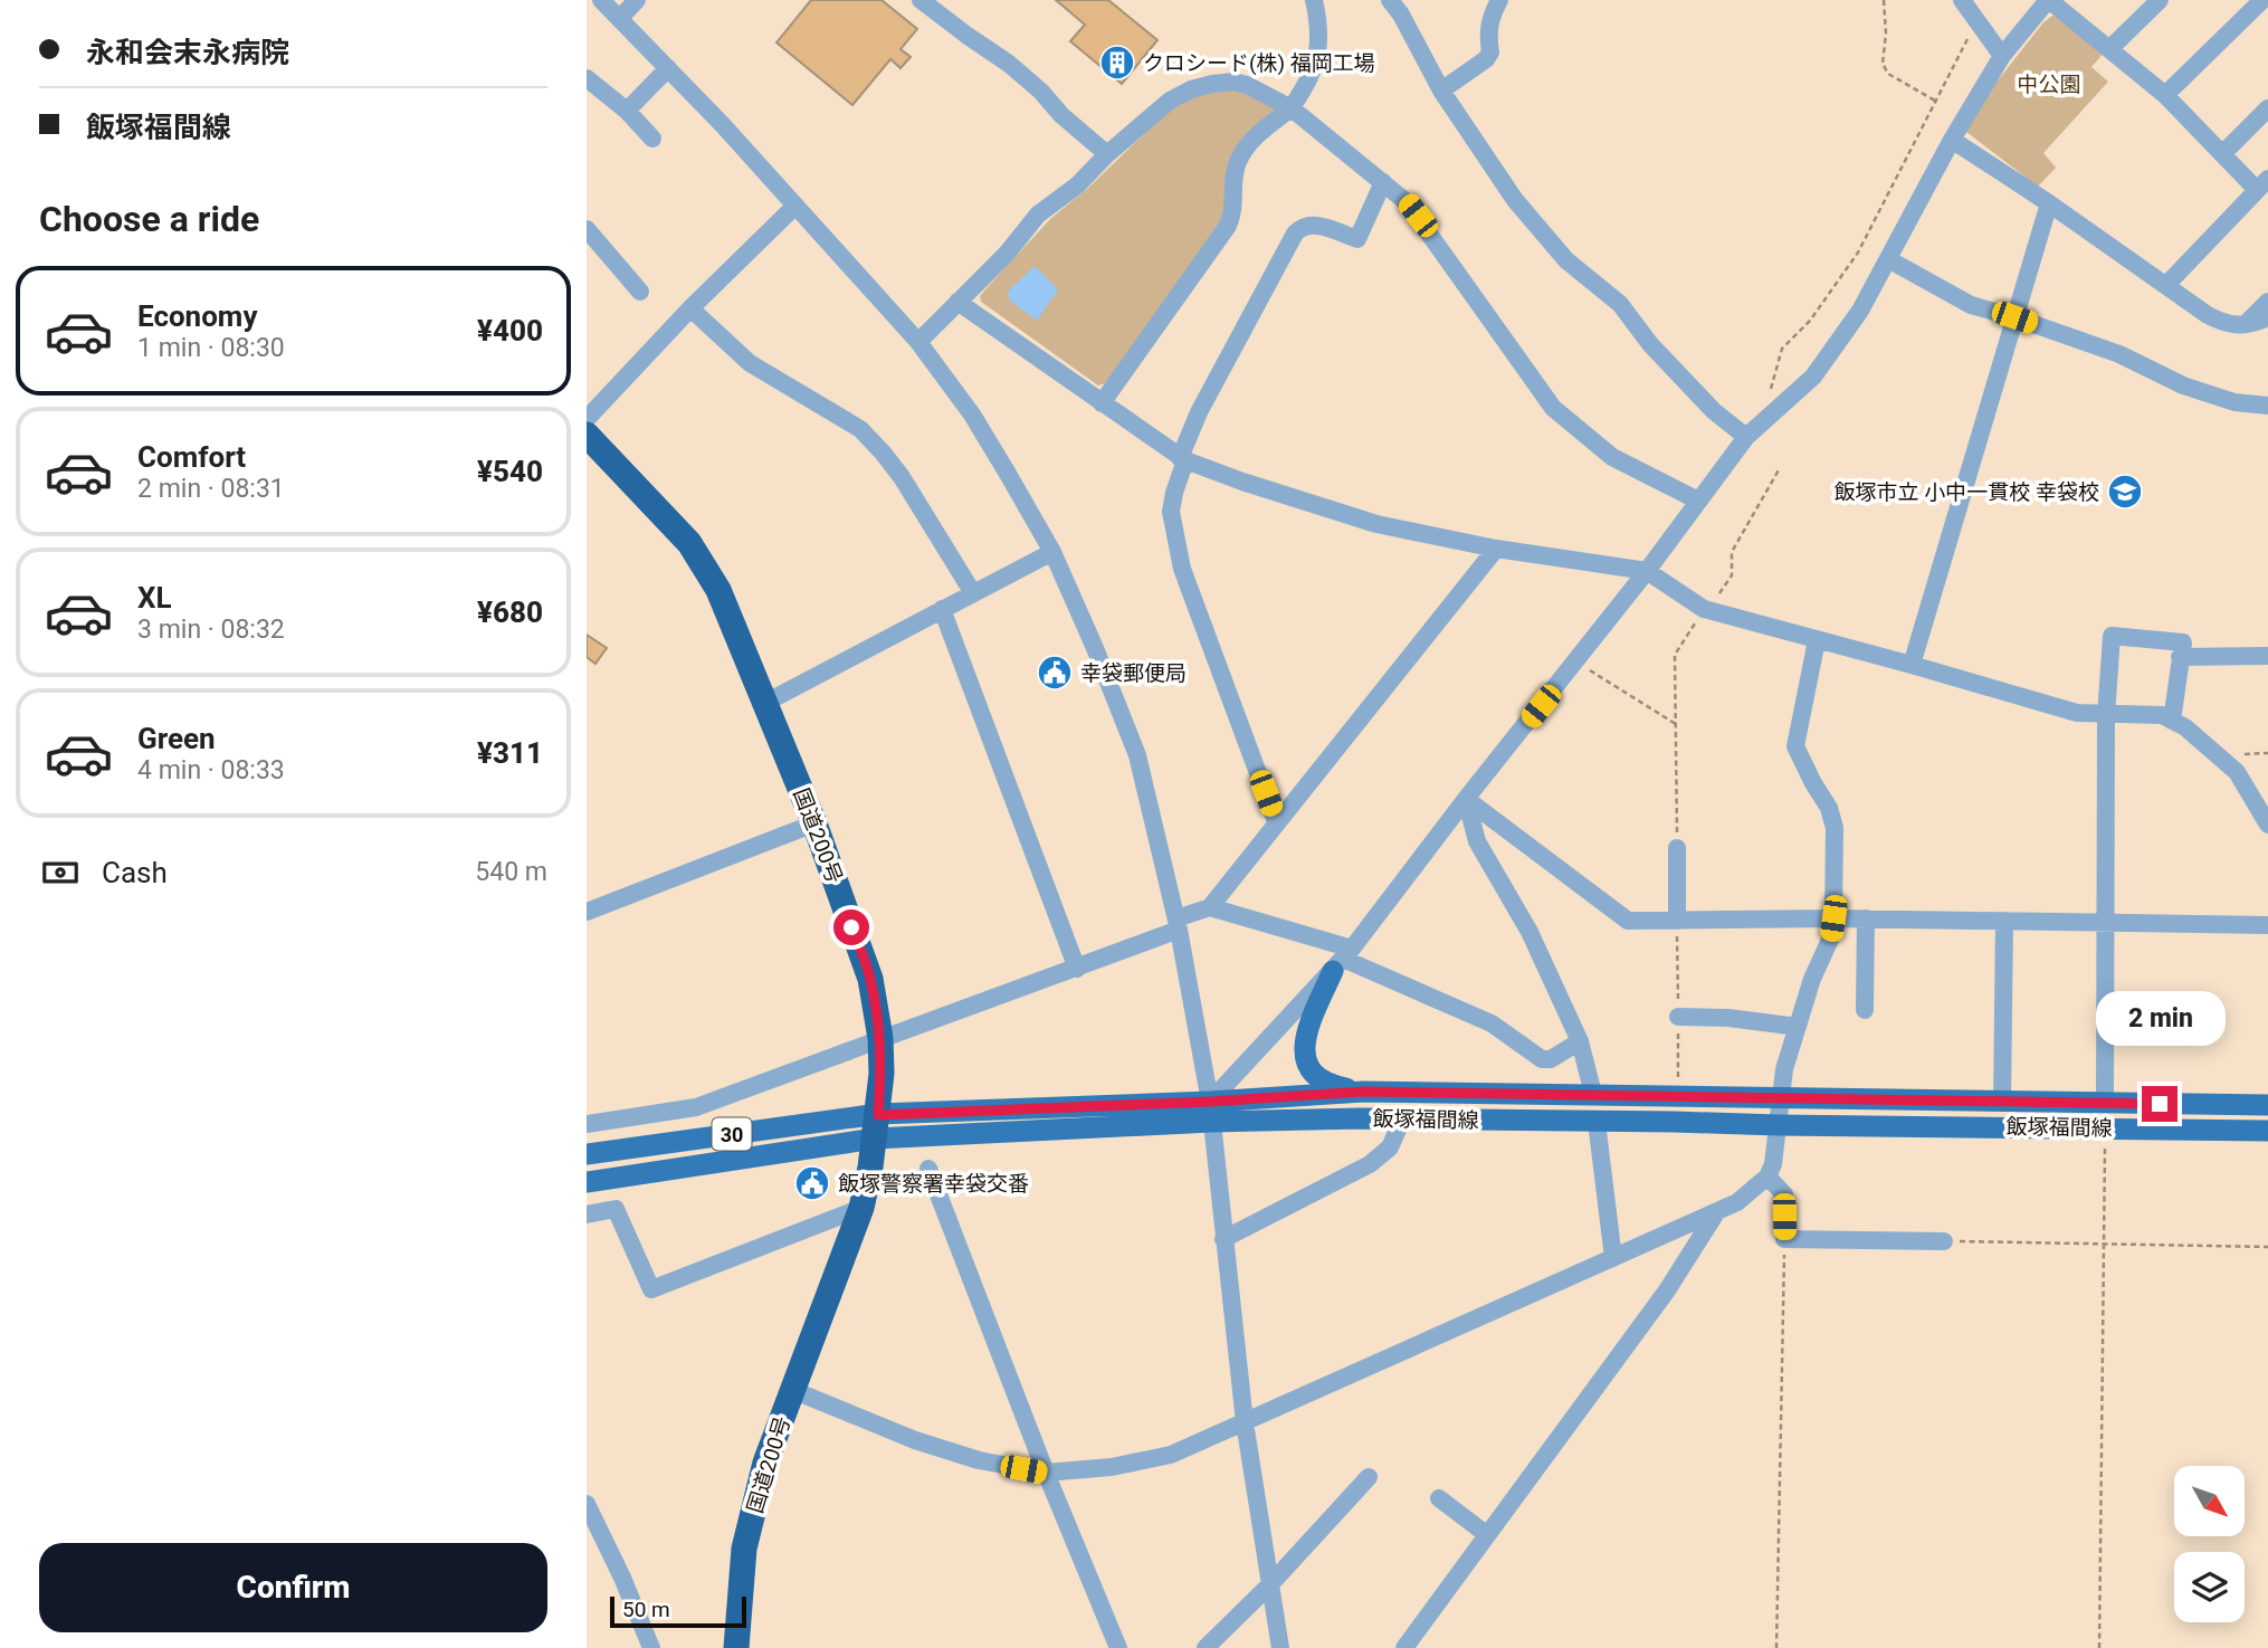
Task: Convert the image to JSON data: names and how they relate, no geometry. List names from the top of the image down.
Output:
{
  "streets": {
    "highway": ["国道200号"],
    "main road": ["飯塚福間線", "30"]
  },
  "crossings": [
    ["国道200号", "飯塚福間線"]
  ],
  "parks": ["中公園"],
  "places": {
    "building": ["クロシード(株) 福岡工場"],
    "school or university": ["飯塚市立 小中一貫校 幸袋校"],
    "public building": ["幸袋郵便局", "飯塚警察署幸袋交番"]
  },
  "scale_bar": "50 m",
  "north": "bottom right",
  "page": {
    "banner": ["永和会末永病院", "飯塚福間線"],
    "heading": "Choose a ride",
    "list": [
      {
        "name": "Economy",
        "note": "1 min · 08:30",
        "value": "¥400"
      },
      {
        "name": "Comfort",
        "note": "2 min · 08:31",
        "value": "¥540"
      },
      {
        "name": "XL",
        "note": "3 min · 08:32",
        "value": "¥680"
      },
      {
        "name": "Green",
        "note": "4 min · 08:33",
        "value": "¥311"
      }
    ],
    "pay": ["Cash", "540 m"],
    "bubble": "2 min",
    "buttons": "Confirm",
    "scale": "50 m"
  }
}
